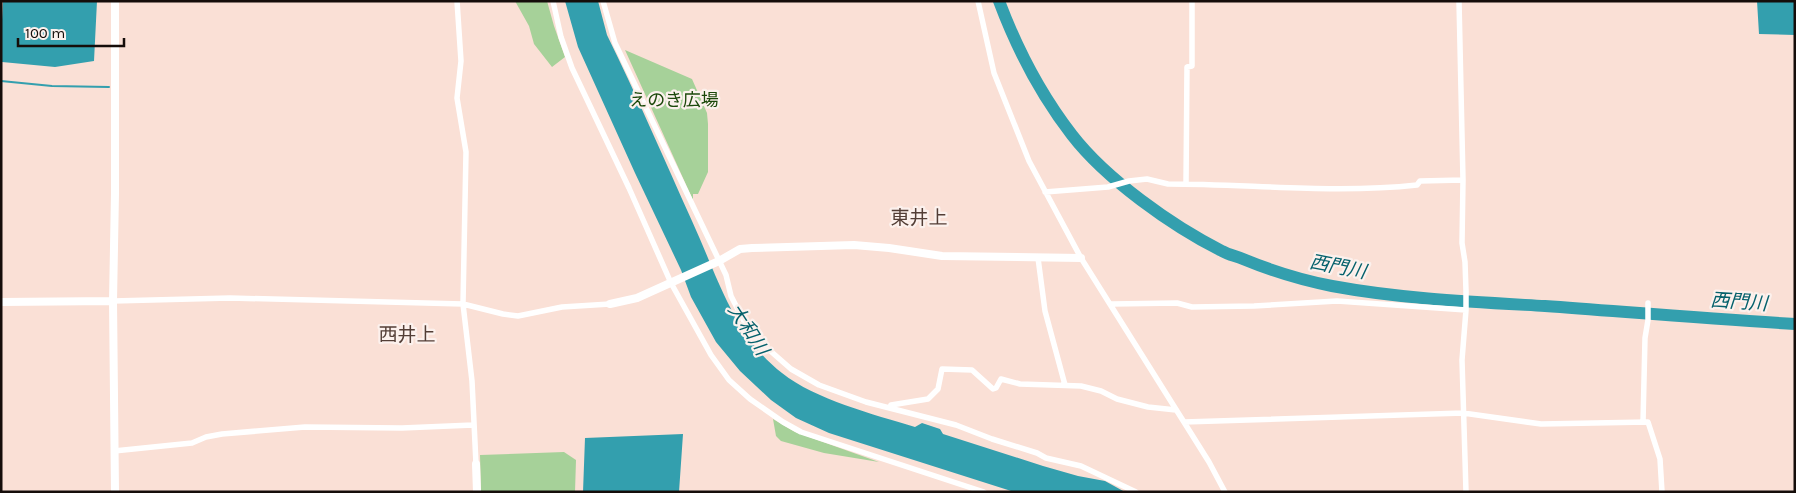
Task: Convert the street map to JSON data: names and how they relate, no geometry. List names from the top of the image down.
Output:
{
  "districts": ["東井上", "西井上"],
  "water": ["西門川", "大和川"],
  "parks": ["えのき広場"],
  "scale_bar": "100 m"
}
